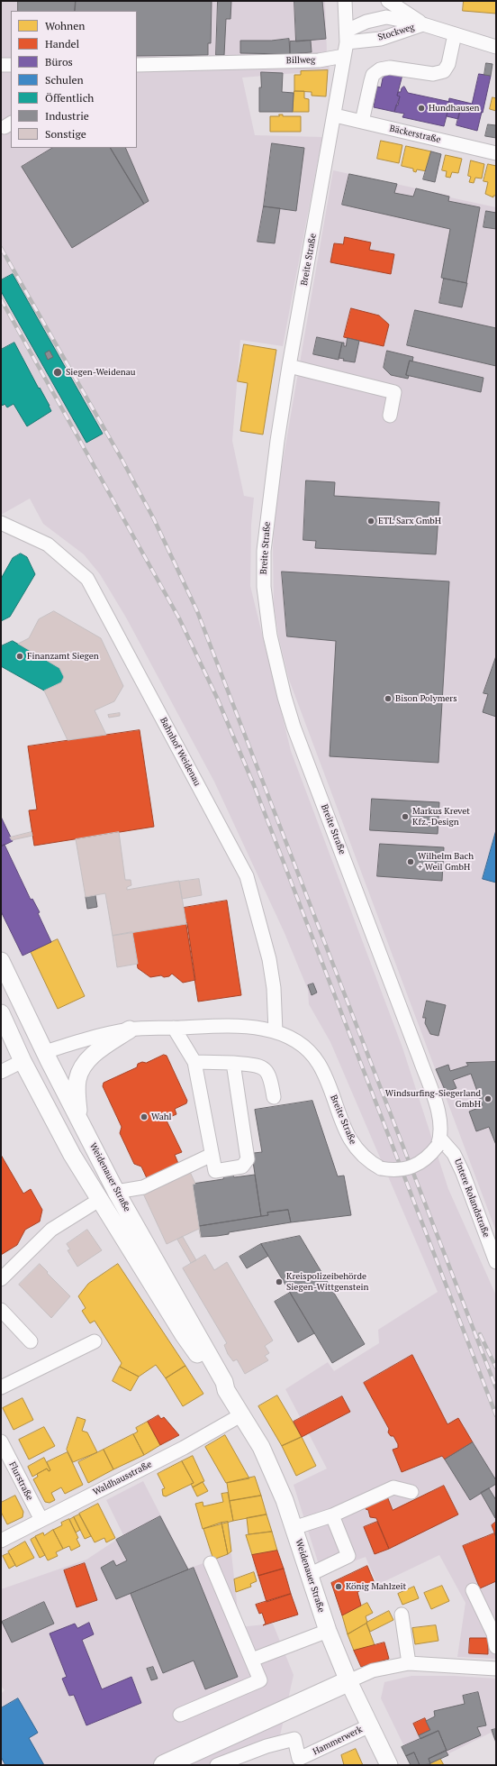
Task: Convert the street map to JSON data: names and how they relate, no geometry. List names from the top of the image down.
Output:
{
  "streets": {
    "main road": ["Weidenauer Straße"],
    "street": [
      "Stockweg",
      "Billweg",
      "Bäckerstraße",
      "Breite Straße",
      "Bahnhof Weidenau",
      "Untere Rolandstraße",
      "Waldhausstraße",
      "Flurstraße",
      "Hammerwerk"
    ]
  },
  "crossings": [
    ["Stockweg", "Breite Straße"],
    ["Billweg", "Breite Straße"],
    ["Bäckerstraße", "Breite Straße"],
    ["Breite Straße", "Bahnhof Weidenau"],
    ["Breite Straße", "Weidenauer Straße"],
    ["Breite Straße", "Untere Rolandstraße"],
    ["Weidenauer Straße", "Waldhausstraße"],
    ["Weidenauer Straße", "Hammerwerk"],
    ["Waldhausstraße", "Flurstraße"]
  ],
  "places": [
    "Hundhausen",
    "Siegen-Weidenau",
    "ETL Sarx GmbH",
    "Finanzamt Siegen",
    "Bison Polymers",
    "Markus Krevet Kfz.-Design",
    "Wilhelm Bach + Weil GmbH",
    "Windsurfing-Siegerland GmbH",
    "Wahl",
    "Kreispolizeibehörde Siegen-Wittgenstein",
    "König Mahlzeit"
  ],
  "legend": [
    "Wohnen",
    "Handel",
    "Büros",
    "Schulen",
    "Öffentlich",
    "Industrie",
    "Sonstige"
  ]
}
